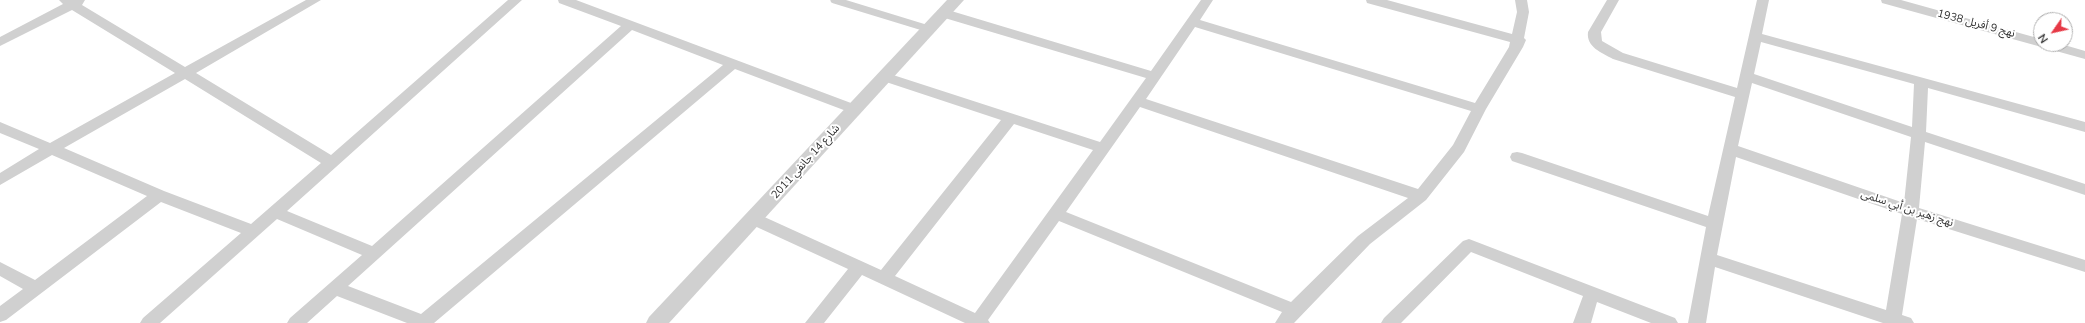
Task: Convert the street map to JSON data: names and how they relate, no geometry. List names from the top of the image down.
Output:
{
  "streets": {
    "street": ["نهج 9 أفريل 1938", "شارع 14 جانفي 2011", "نهج زهير بن أبي سلمى"]
  },
  "north": "bottom left"
}
